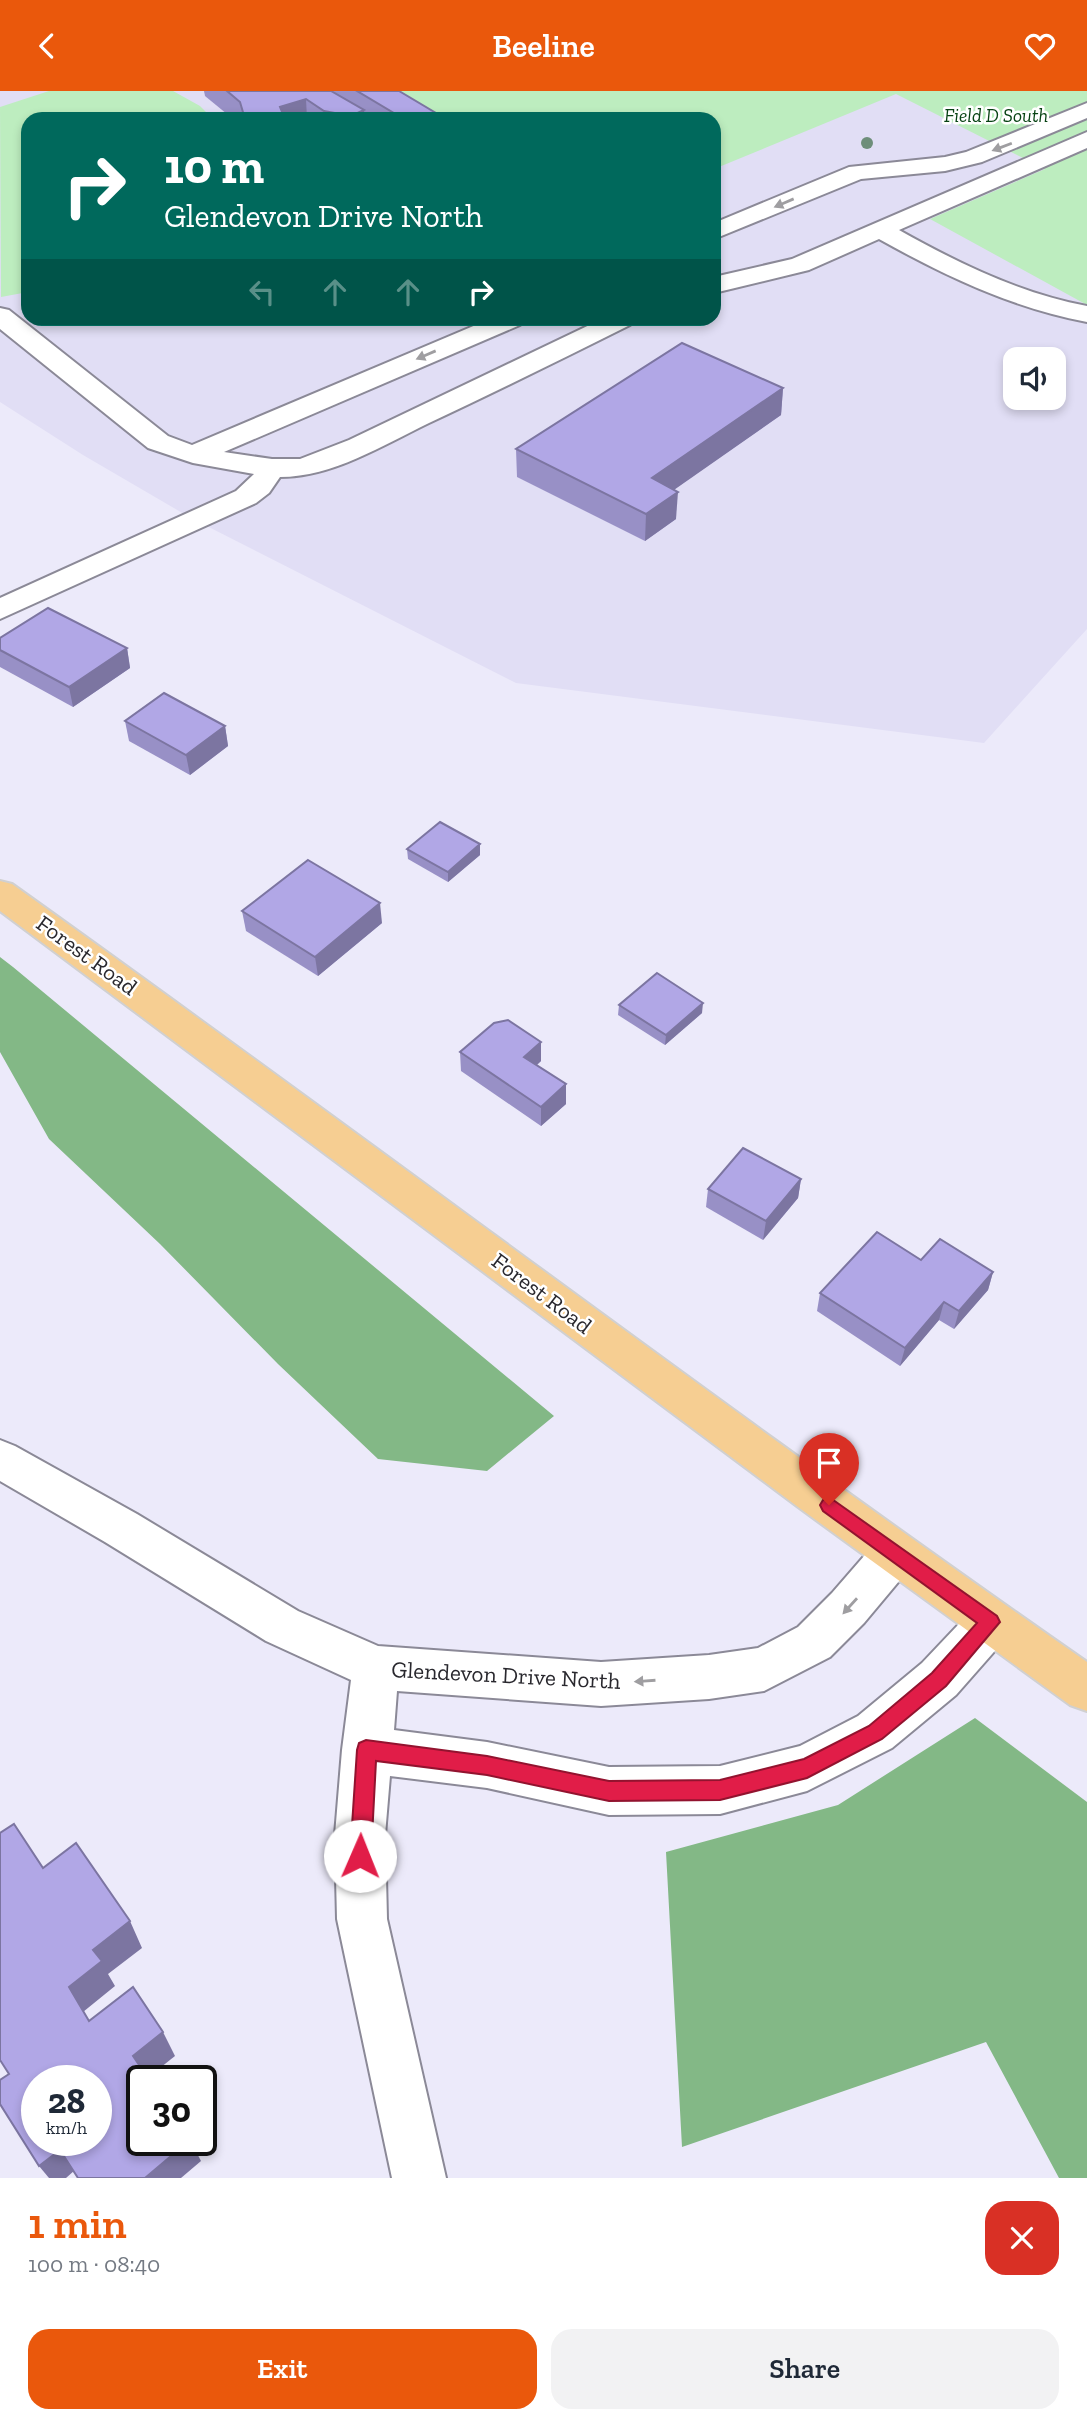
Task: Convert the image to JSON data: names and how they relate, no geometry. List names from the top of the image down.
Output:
{
  "streets": {
    "main road": ["Forest Road"],
    "street": ["Glendevon Drive North"]
  },
  "crossings": [
    ["Forest Road", "Glendevon Drive North"]
  ],
  "parks": ["Field D South"],
  "page": {
    "header": "Beeline",
    "turn": ["10 m", "Glendevon Drive North"],
    "speed": "28 km/h",
    "limit": "30",
    "heading": ["1 min", "100 m · 08:40"],
    "buttons": ["Exit", "Share"]
  }
}
